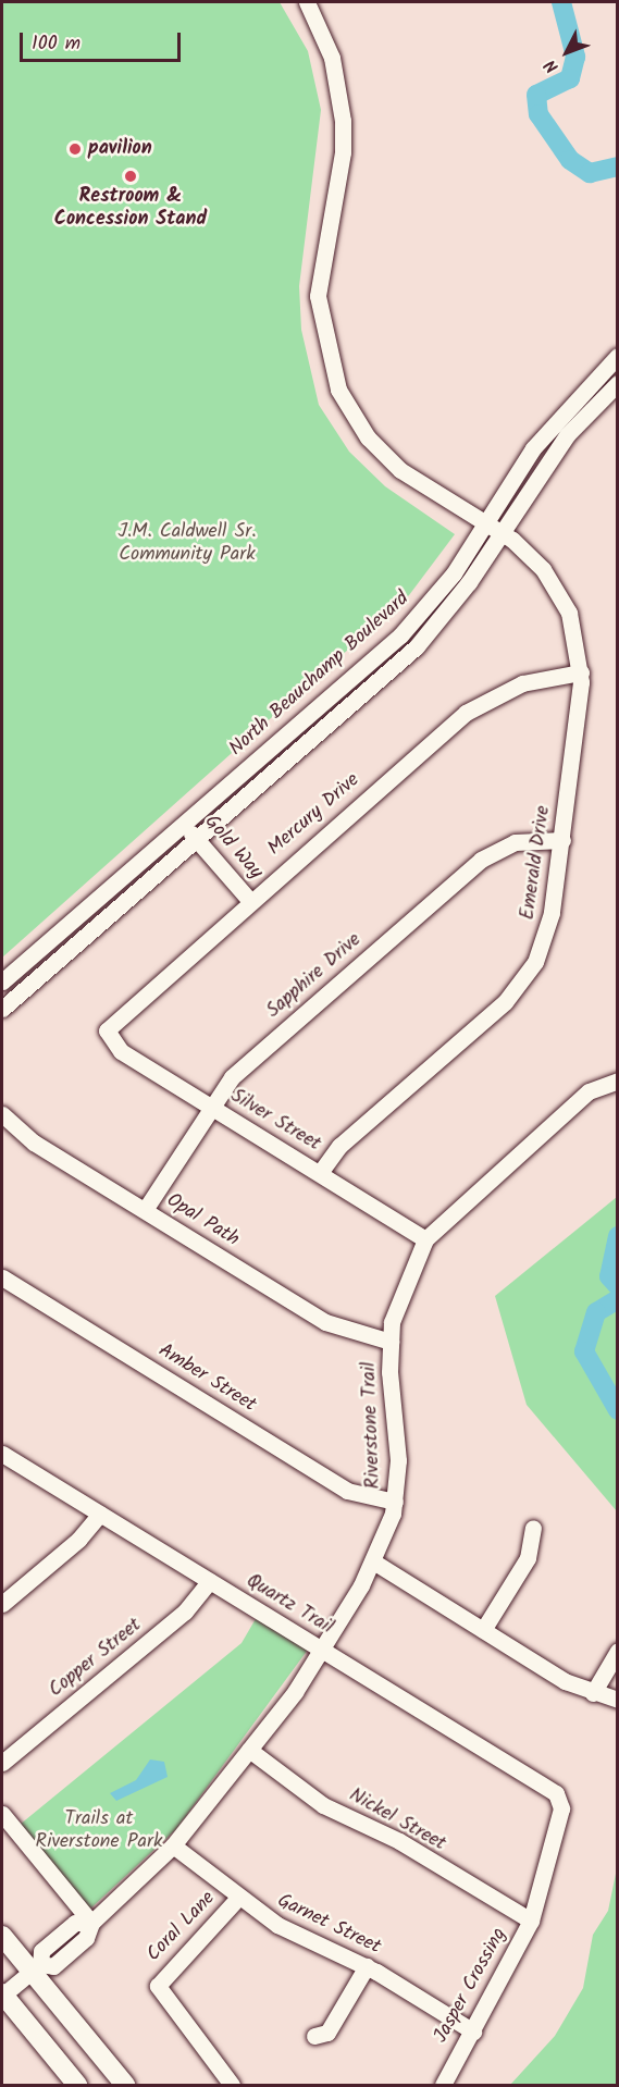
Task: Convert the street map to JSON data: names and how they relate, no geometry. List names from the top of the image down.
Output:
{
  "streets": {
    "street": [
      "North Beauchamp Boulevard",
      "Mercury Drive",
      "Gold Way",
      "Emerald Drive",
      "Sapphire Drive",
      "Silver Street",
      "Opal Path",
      "Amber Street",
      "Riverstone Trail",
      "Quartz Trail",
      "Copper Street",
      "Nickel Street",
      "Garnet Street",
      "Coral Lane",
      "Jasper Crossing"
    ]
  },
  "crossings": [
    ["North Beauchamp Boulevard", "Gold Way"],
    ["North Beauchamp Boulevard", "Emerald Drive"],
    ["Mercury Drive", "Gold Way"],
    ["Mercury Drive", "Emerald Drive"],
    ["Mercury Drive", "Silver Street"],
    ["Emerald Drive", "Sapphire Drive"],
    ["Emerald Drive", "Silver Street"],
    ["Sapphire Drive", "Silver Street"],
    ["Sapphire Drive", "Opal Path"],
    ["Silver Street", "Riverstone Trail"],
    ["Opal Path", "Riverstone Trail"],
    ["Amber Street", "Riverstone Trail"],
    ["Riverstone Trail", "Quartz Trail"],
    ["Riverstone Trail", "Nickel Street"],
    ["Riverstone Trail", "Garnet Street"],
    ["Quartz Trail", "Copper Street"],
    ["Quartz Trail", "Jasper Crossing"],
    ["Nickel Street", "Jasper Crossing"],
    ["Garnet Street", "Coral Lane"],
    ["Garnet Street", "Jasper Crossing"]
  ],
  "parks": ["J.M. Caldwell Sr. Community Park", "Trails at Riverstone Park"],
  "places": ["pavilion", "Restroom & Concession Stand"],
  "scale_bar": "100 m",
  "north": "bottom left"
}
